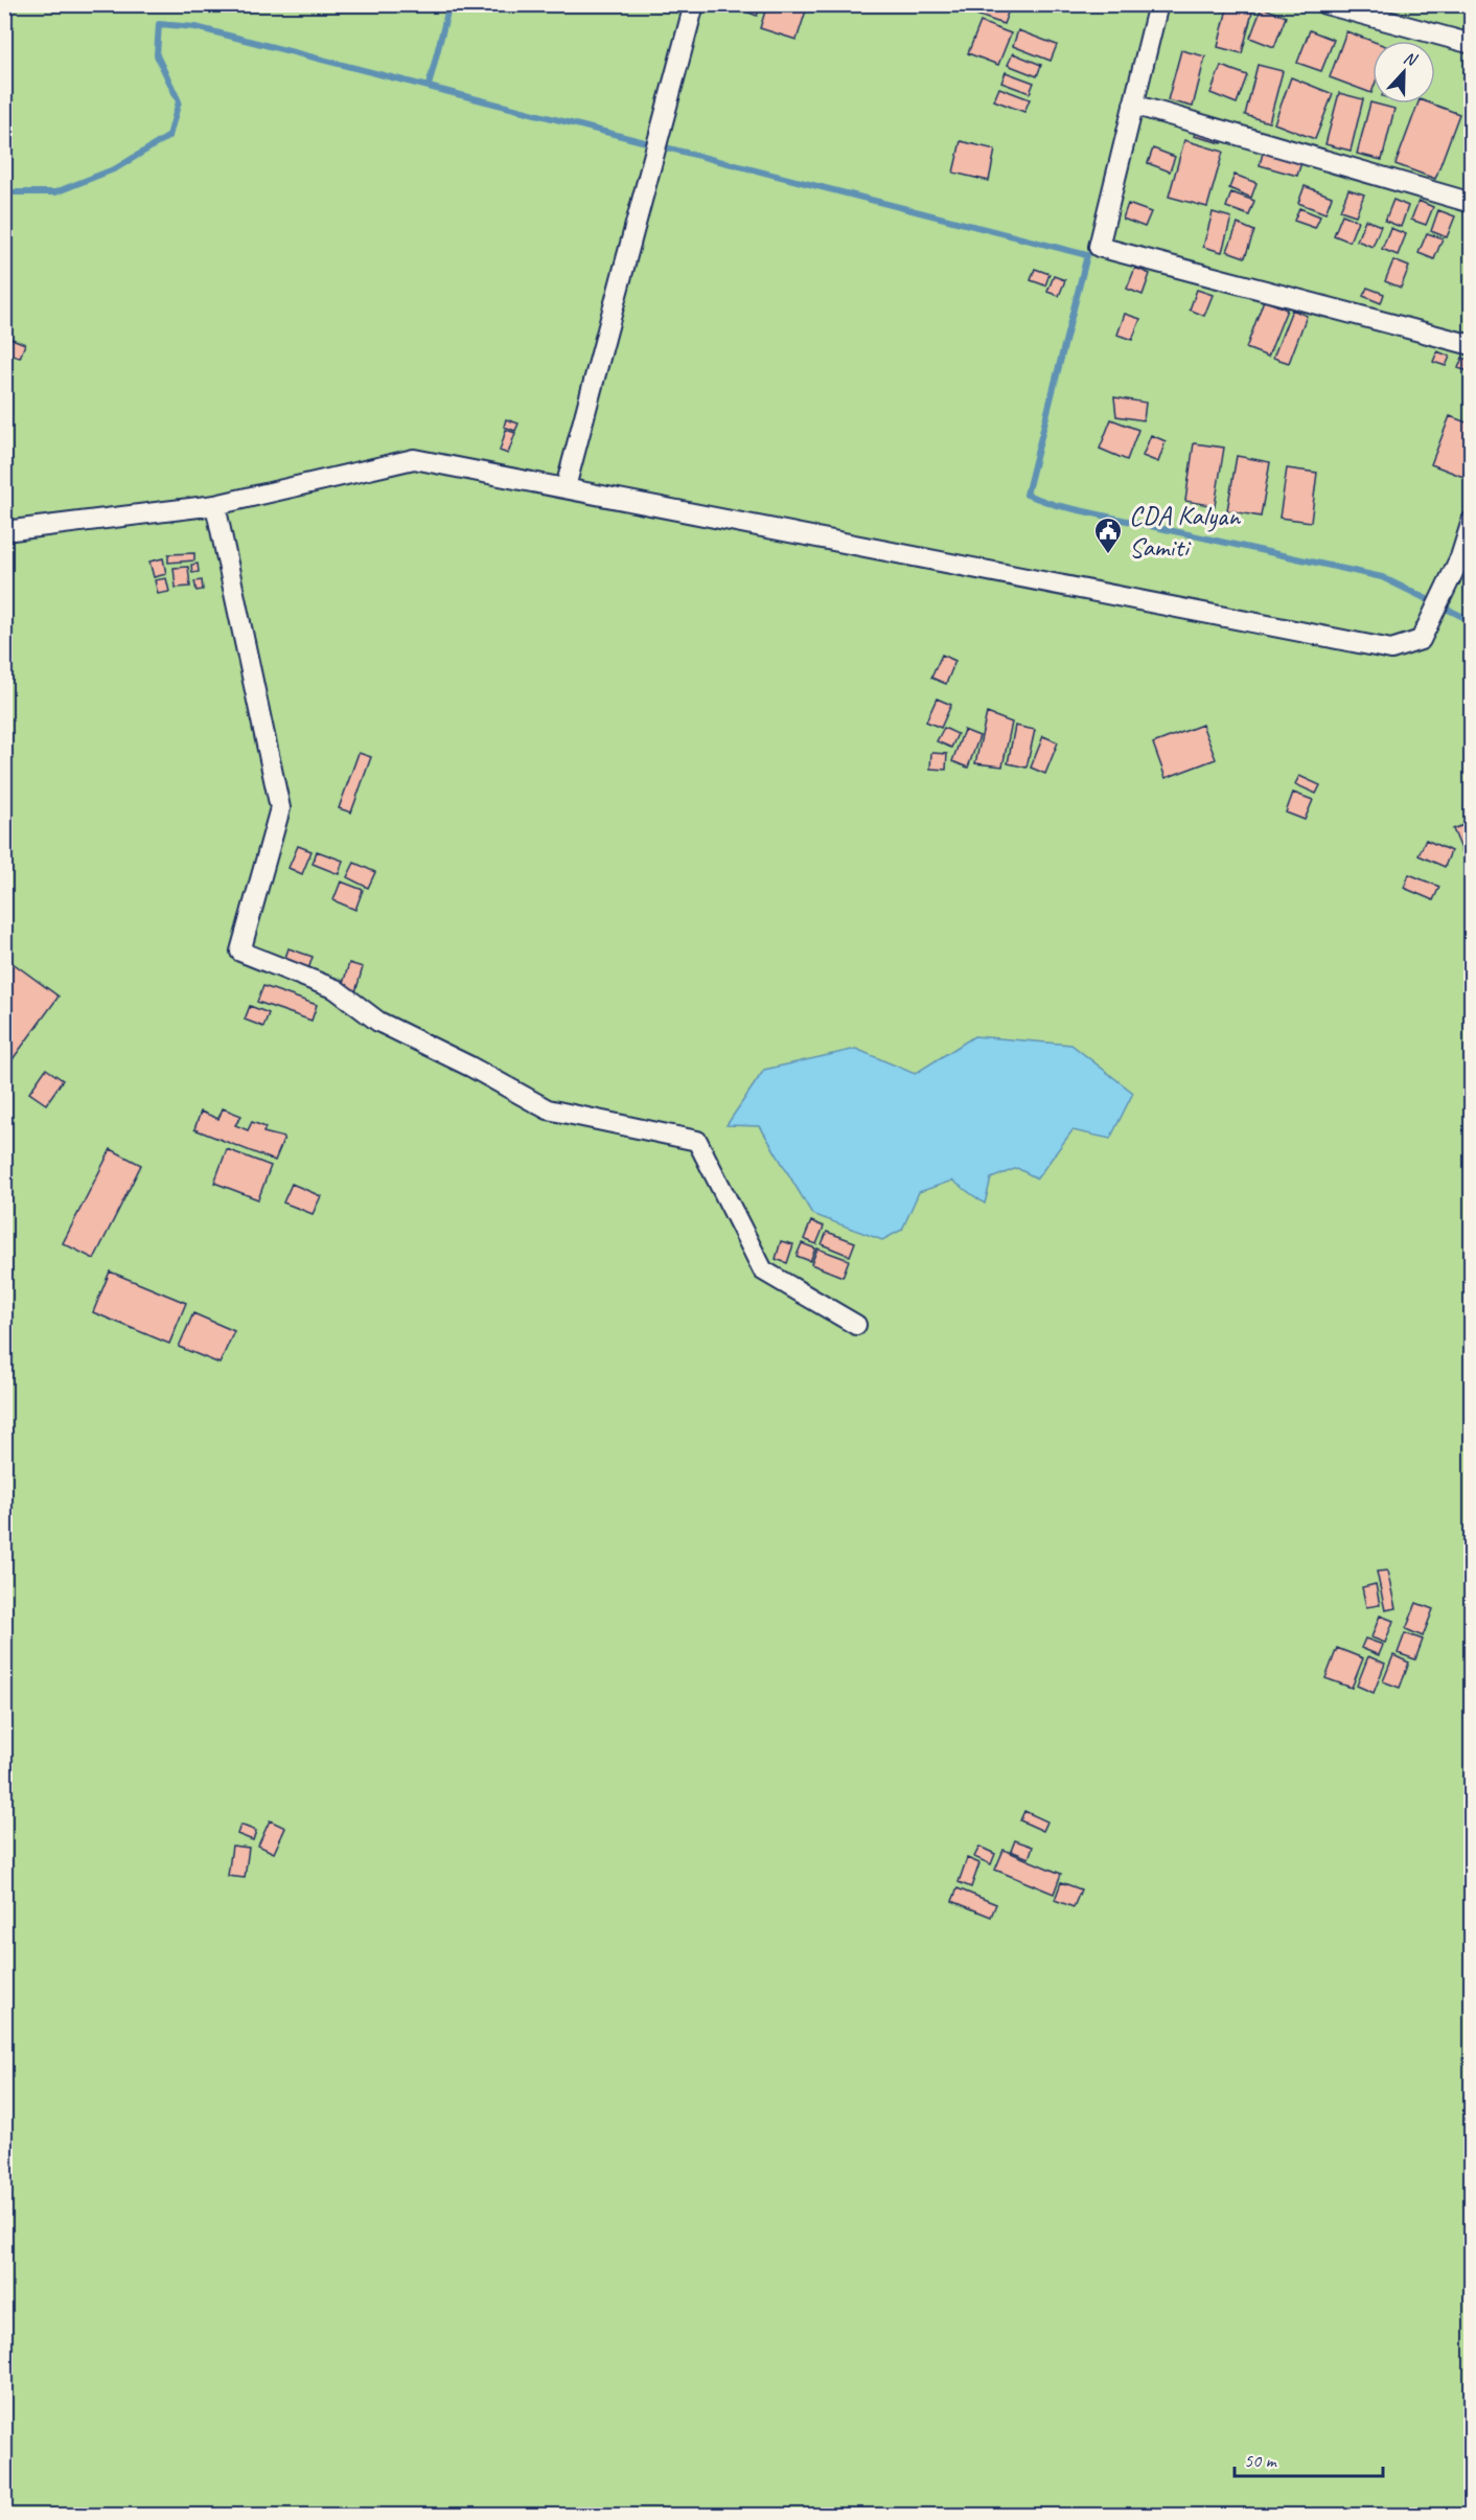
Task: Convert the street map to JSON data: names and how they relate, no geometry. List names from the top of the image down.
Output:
{
  "places": {
    "public building": ["CDA Kalyan Samiti"]
  },
  "scale_bar": "50 m",
  "north": "top"
}
